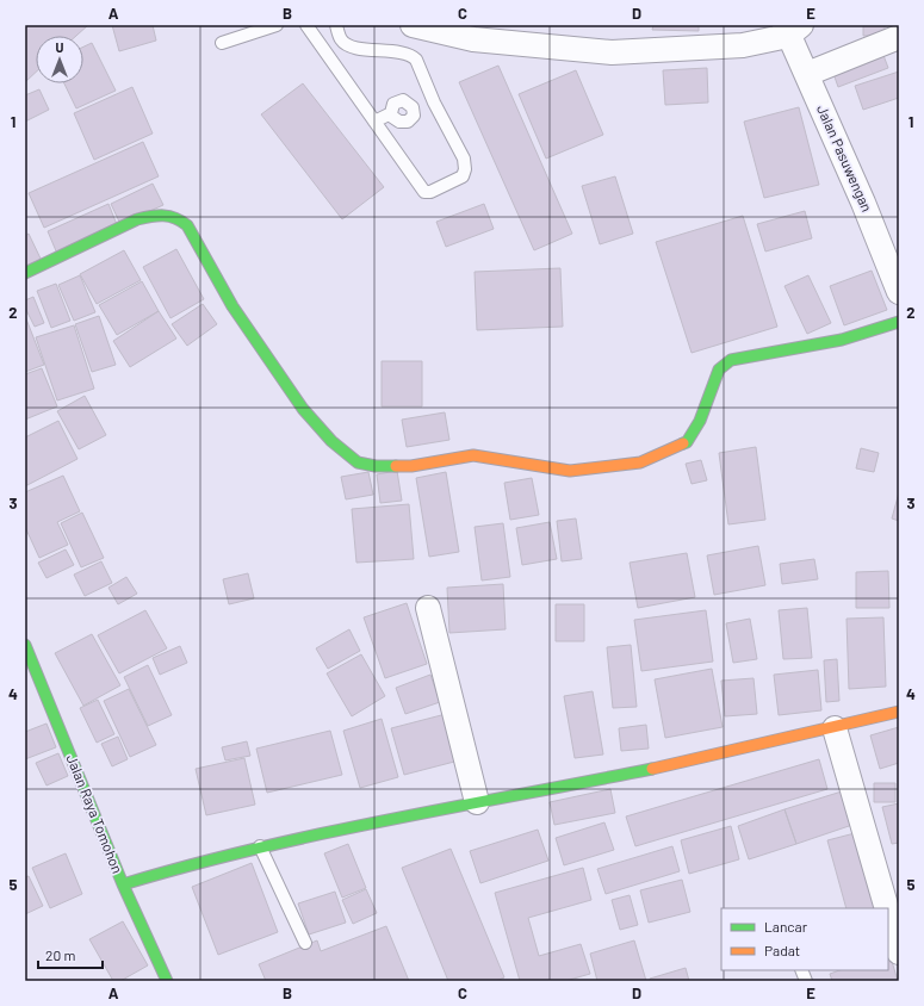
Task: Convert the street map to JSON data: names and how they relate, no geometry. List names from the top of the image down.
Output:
{
  "streets": {
    "main road": ["Jalan Raya Tomohon"],
    "street": ["Jalan Pasuwengan"]
  },
  "legend": ["Lancar", "Padat"],
  "scale_bar": "20 m",
  "north": "top",
  "grid": {
    "columns": [
      "A",
      "B",
      "C",
      "D",
      "E"
    ],
    "rows": [
      "1",
      "2",
      "3",
      "4",
      "5"
    ]
  }
}
